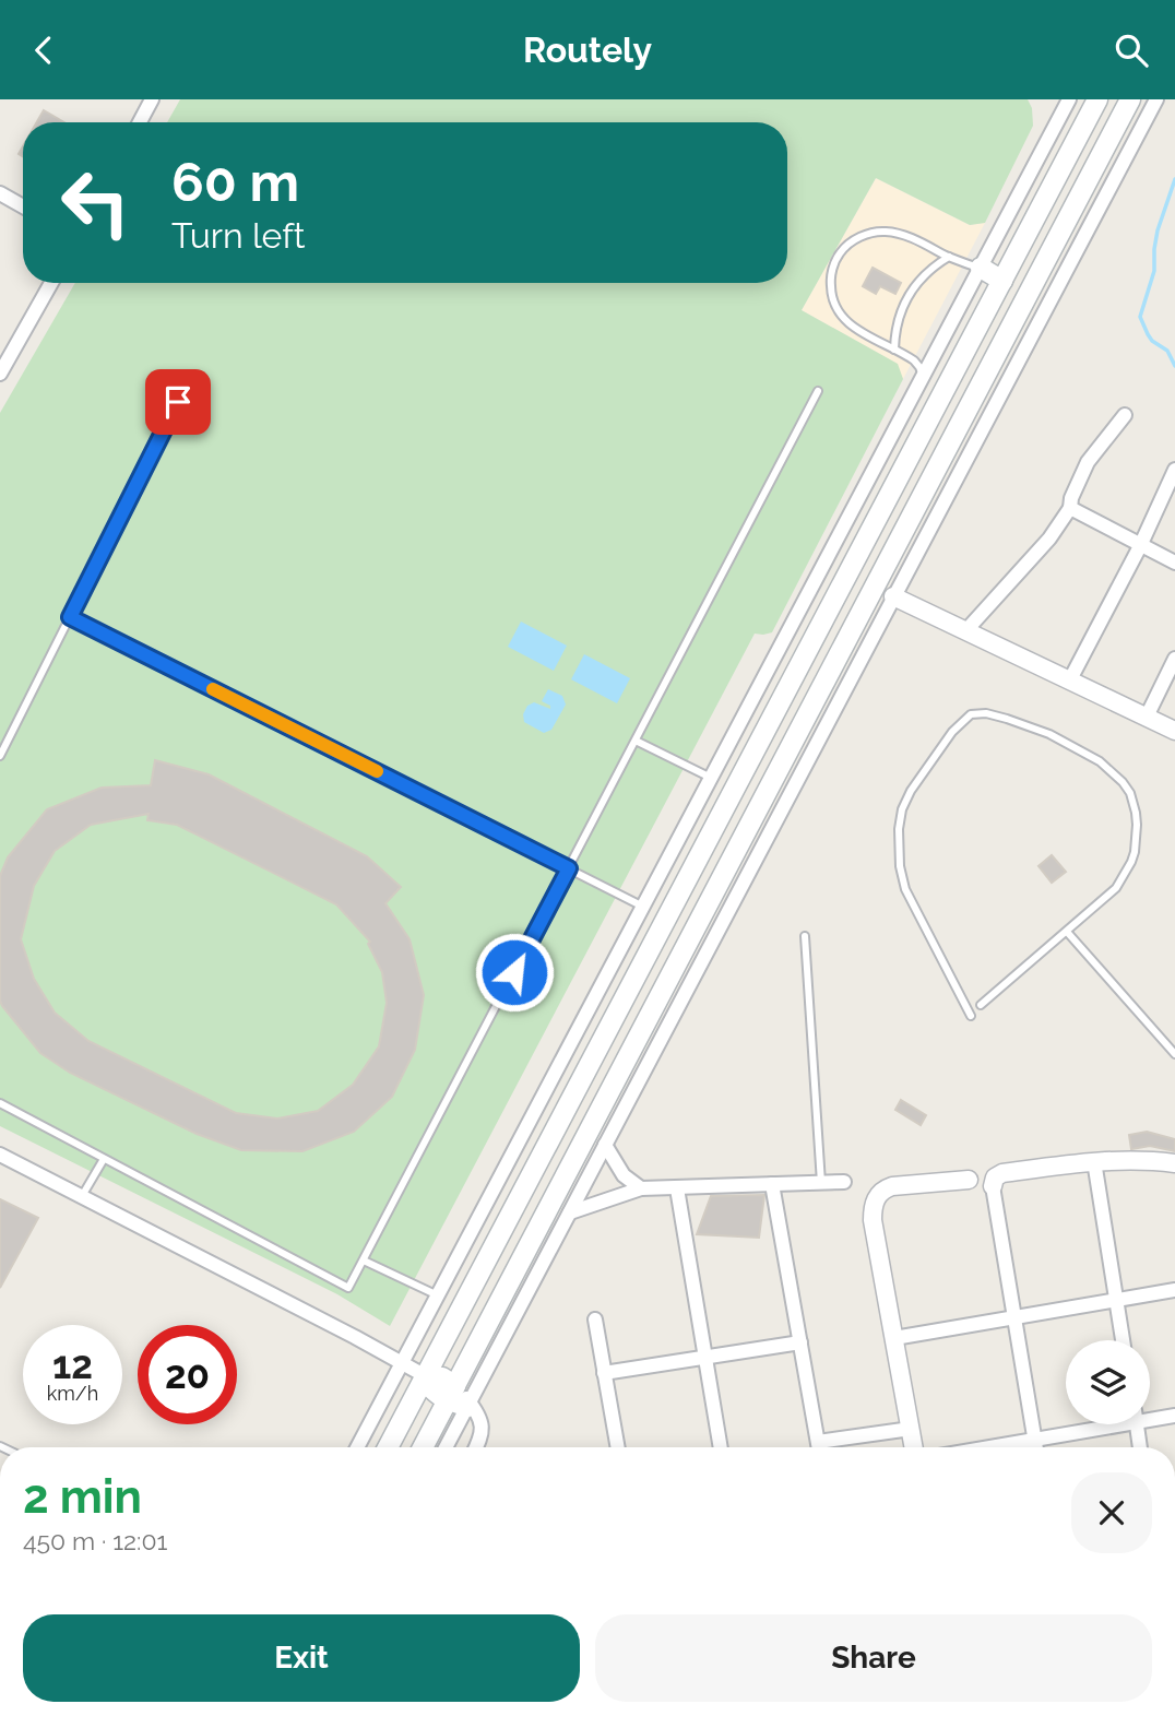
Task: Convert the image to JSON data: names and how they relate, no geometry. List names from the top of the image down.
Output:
{
  "page": {
    "header": "Routely",
    "turn": ["60 m", "Turn left"],
    "speed": "12 km/h",
    "limit": "20",
    "heading": ["2 min", "450 m · 12:01"],
    "buttons": ["Exit", "Share"]
  }
}
